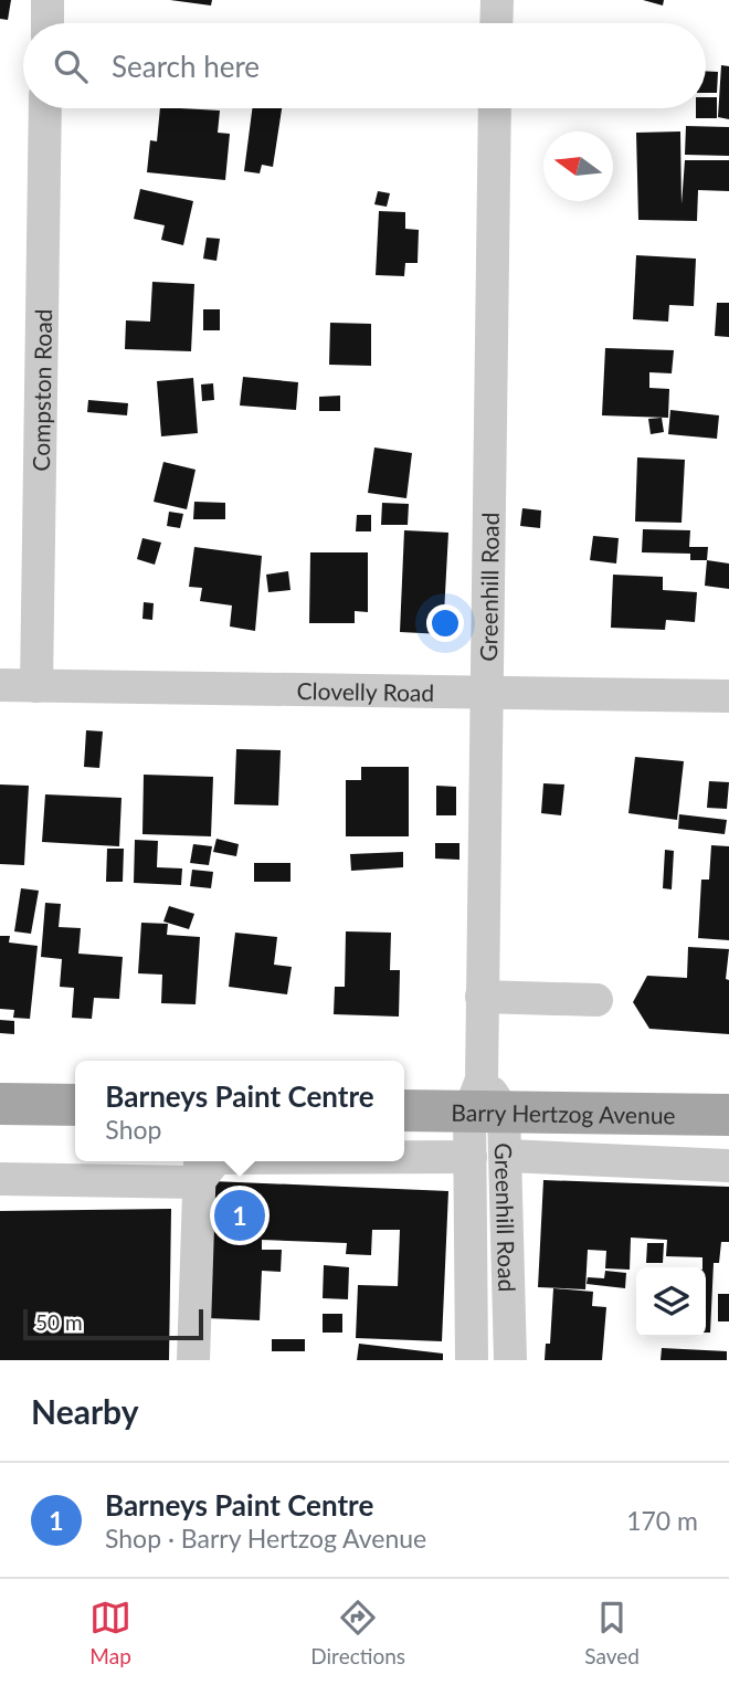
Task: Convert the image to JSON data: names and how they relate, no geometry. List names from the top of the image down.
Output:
{
  "streets": {
    "main road": ["Barry Hertzog Avenue"],
    "street": ["Compston Road", "Greenhill Road", "Clovelly Road"]
  },
  "crossings": [
    ["Compston Road", "Clovelly Road"],
    ["Greenhill Road", "Clovelly Road"],
    ["Greenhill Road", "Barry Hertzog Avenue"]
  ],
  "scale_bar": "50 m",
  "north": "left",
  "page": {
    "search": "Search here",
    "popup": ["Barneys Paint Centre", "Shop"],
    "pins": "1",
    "scale": "50 m",
    "heading": "Nearby",
    "list": [
      {
        "mark": "1",
        "name": "Barneys Paint Centre",
        "note": "Shop · Barry Hertzog Avenue",
        "value": "170 m"
      }
    ],
    "nav": ["Map", "Directions", "Saved"]
  }
}
